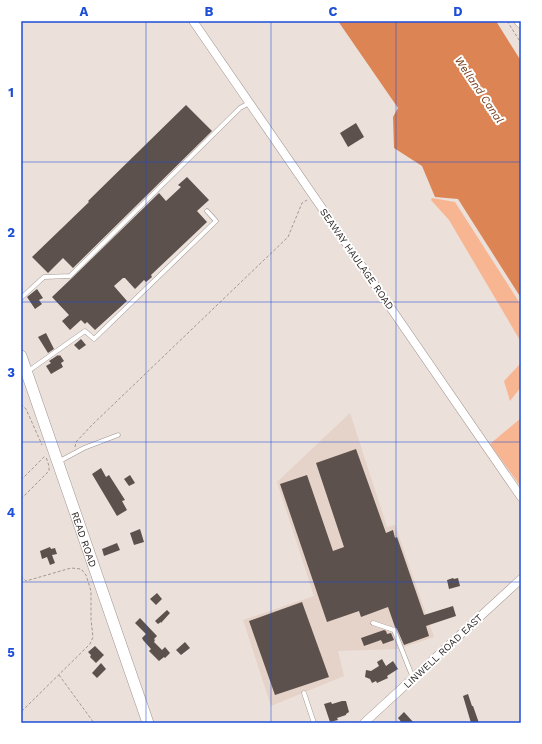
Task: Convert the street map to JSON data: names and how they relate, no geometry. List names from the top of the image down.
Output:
{
  "streets": {
    "street": ["SEAWAY HAULAGE ROAD", "READ ROAD", "LINWELL ROAD EAST"]
  },
  "water": ["Welland Canal"],
  "grid": {
    "columns": [
      "A",
      "B",
      "C",
      "D"
    ],
    "rows": [
      "1",
      "2",
      "3",
      "4",
      "5"
    ]
  }
}
